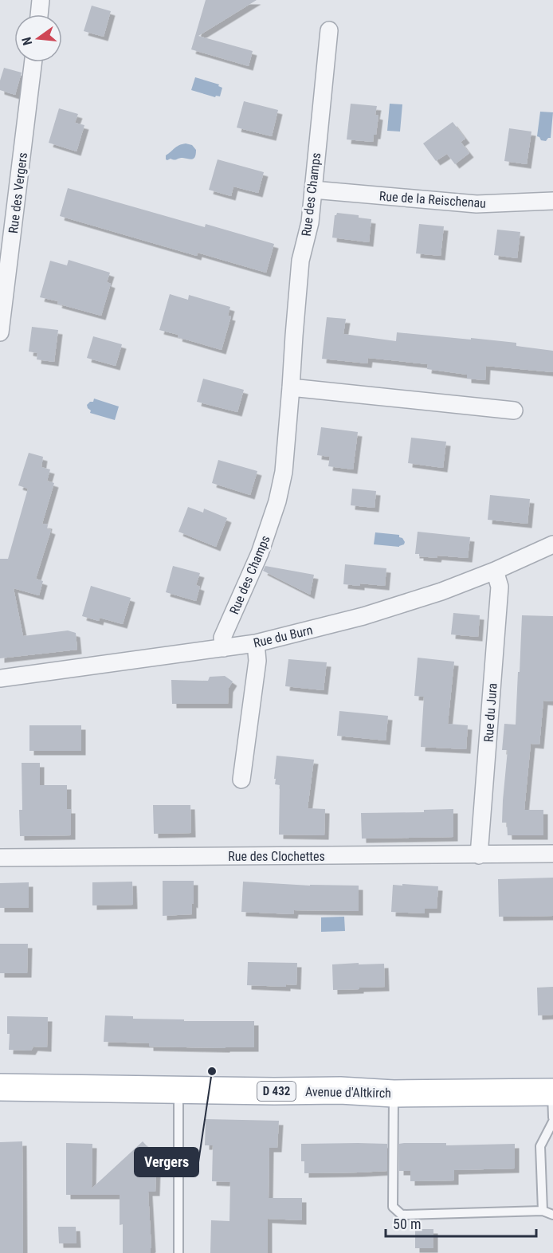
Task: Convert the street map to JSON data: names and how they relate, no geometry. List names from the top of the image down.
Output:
{
  "streets": {
    "main road": ["D 432", "Avenue d'Altkirch"],
    "street": [
      "Rue des Vergers",
      "Rue des Champs",
      "Rue de la Reischenau",
      "Rue du Burn",
      "Rue du Jura",
      "Rue des Clochettes"
    ]
  },
  "crossings": [
    ["Rue des Champs", "Rue de la Reischenau"],
    ["Rue des Champs", "Rue du Burn"],
    ["Rue du Burn", "Rue du Jura"],
    ["Rue du Jura", "Rue des Clochettes"]
  ],
  "places": ["Vergers"],
  "scale_bar": "50 m",
  "north": "left"
}
